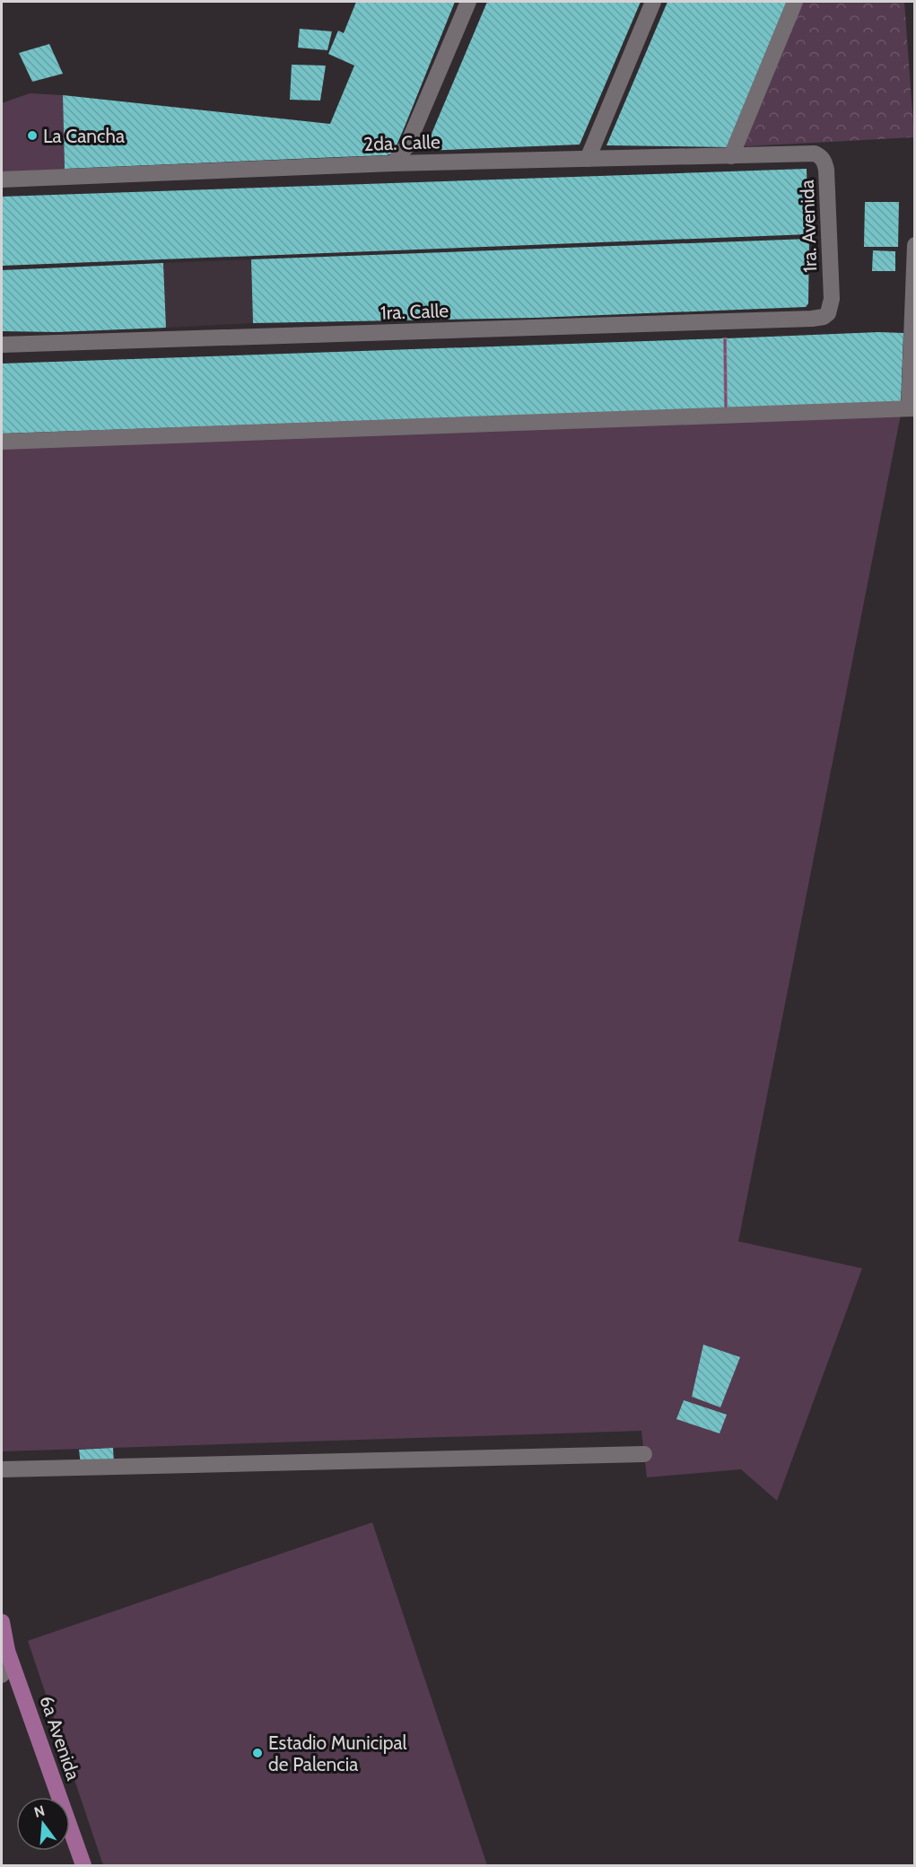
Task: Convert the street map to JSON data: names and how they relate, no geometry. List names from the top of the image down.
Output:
{
  "streets": {
    "main road": ["6a Avenida"],
    "street": ["2da. Calle", "1ra. Avenida", "1ra. Calle"]
  },
  "crossings": [
    ["2da. Calle", "1ra. Avenida"],
    ["1ra. Avenida", "1ra. Calle"]
  ],
  "places": ["La Cancha", "Estadio Municipal de Palencia"],
  "north": "top"
}
